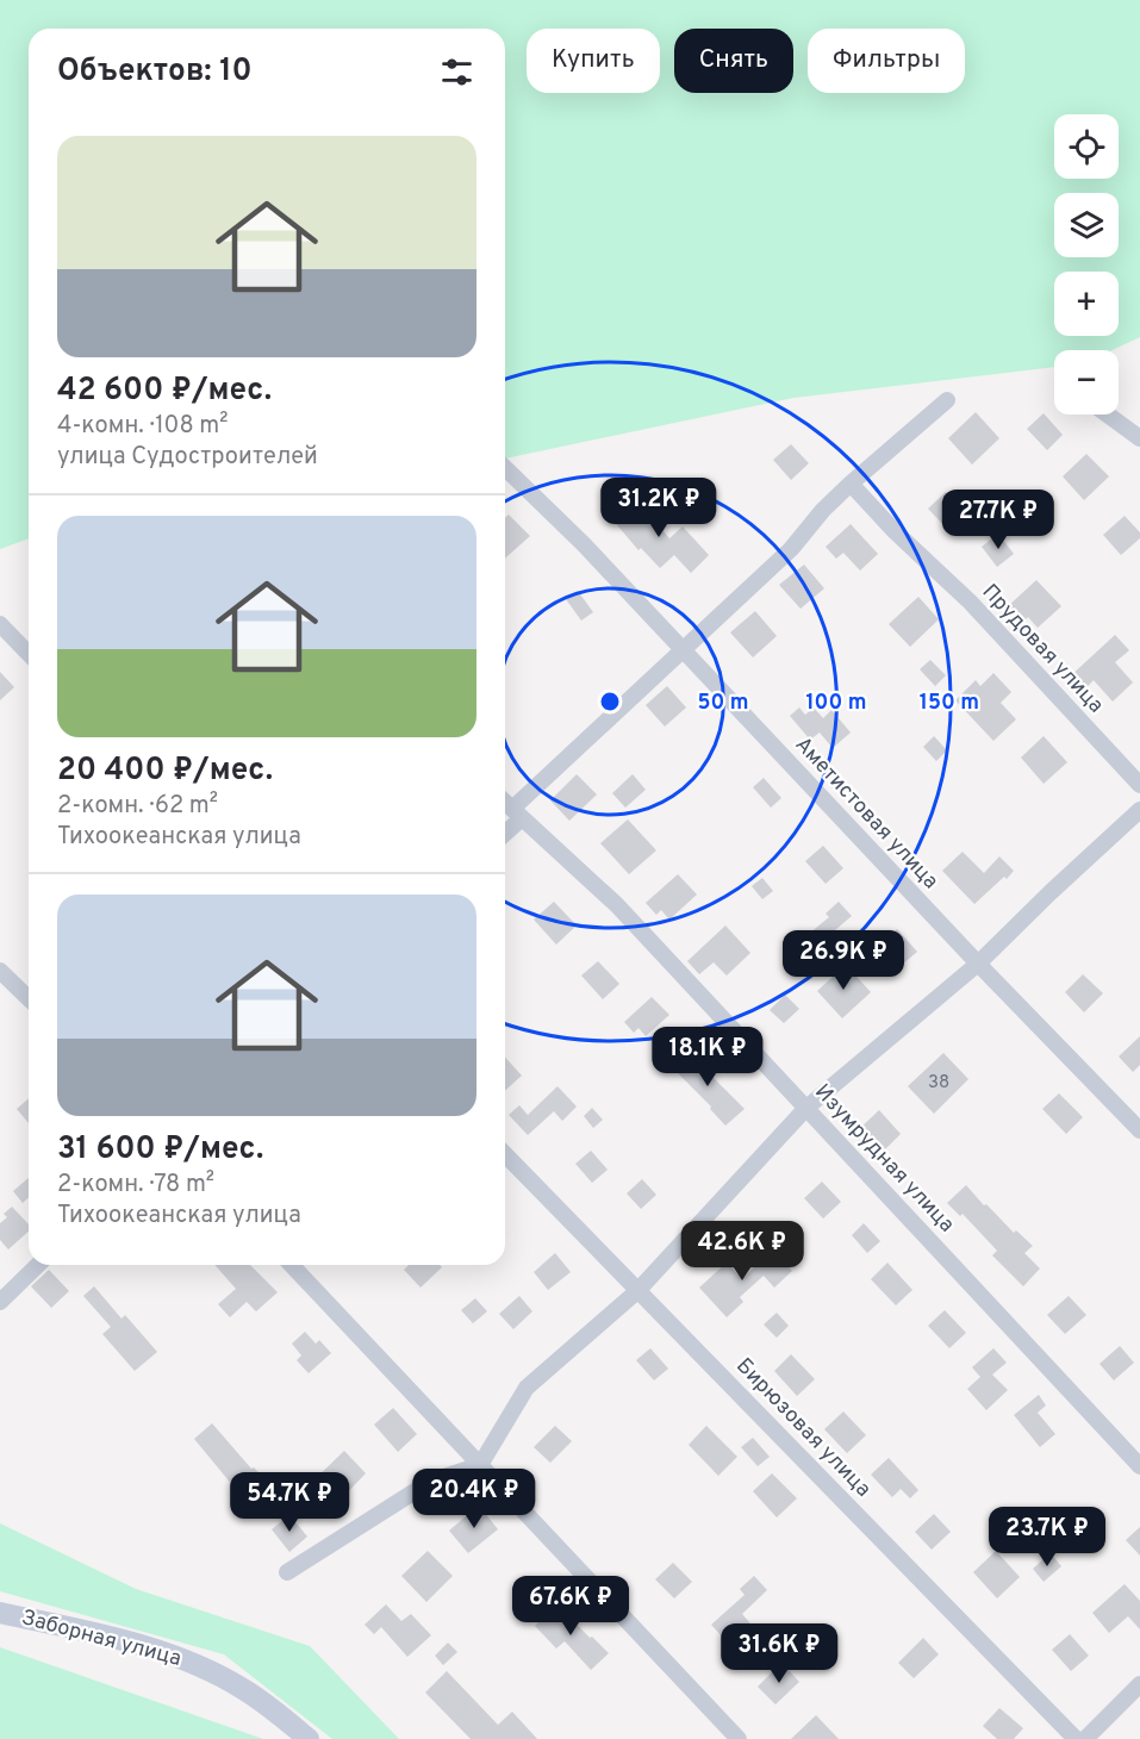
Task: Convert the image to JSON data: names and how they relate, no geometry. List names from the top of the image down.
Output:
{
  "streets": {
    "street": [
      "Прудовая улица",
      "Аметистовая улица",
      "Изумрудная улица",
      "Бирюзовая улица",
      "Заборная улица"
    ]
  },
  "house_numbers": ["38"],
  "page": {
    "chip": ["Купить", "Снять", "Фильтры"],
    "heading": "Объектов: 10",
    "map_buttons": ["+", "−"],
    "list": [
      {
        "name": "42 600 ₽/мес.",
        "note": "4-комн. · 108 m² · улица Судостроителей"
      },
      {
        "name": "20 400 ₽/мес.",
        "note": "2-комн. · 62 m² · Тихоокеанская улица"
      },
      {
        "name": "31 600 ₽/мес.",
        "note": "2-комн. · 78 m² · Тихоокеанская улица"
      }
    ],
    "price": [
      "31.2K ₽",
      "27.7K ₽",
      "26.9K ₽",
      "18.1K ₽",
      "42.6K ₽",
      "20.4K ₽",
      "54.7K ₽",
      "23.7K ₽",
      "67.6K ₽",
      "31.6K ₽"
    ]
  },
  "rings": ["50 m", "100 m", "150 m"]
}
